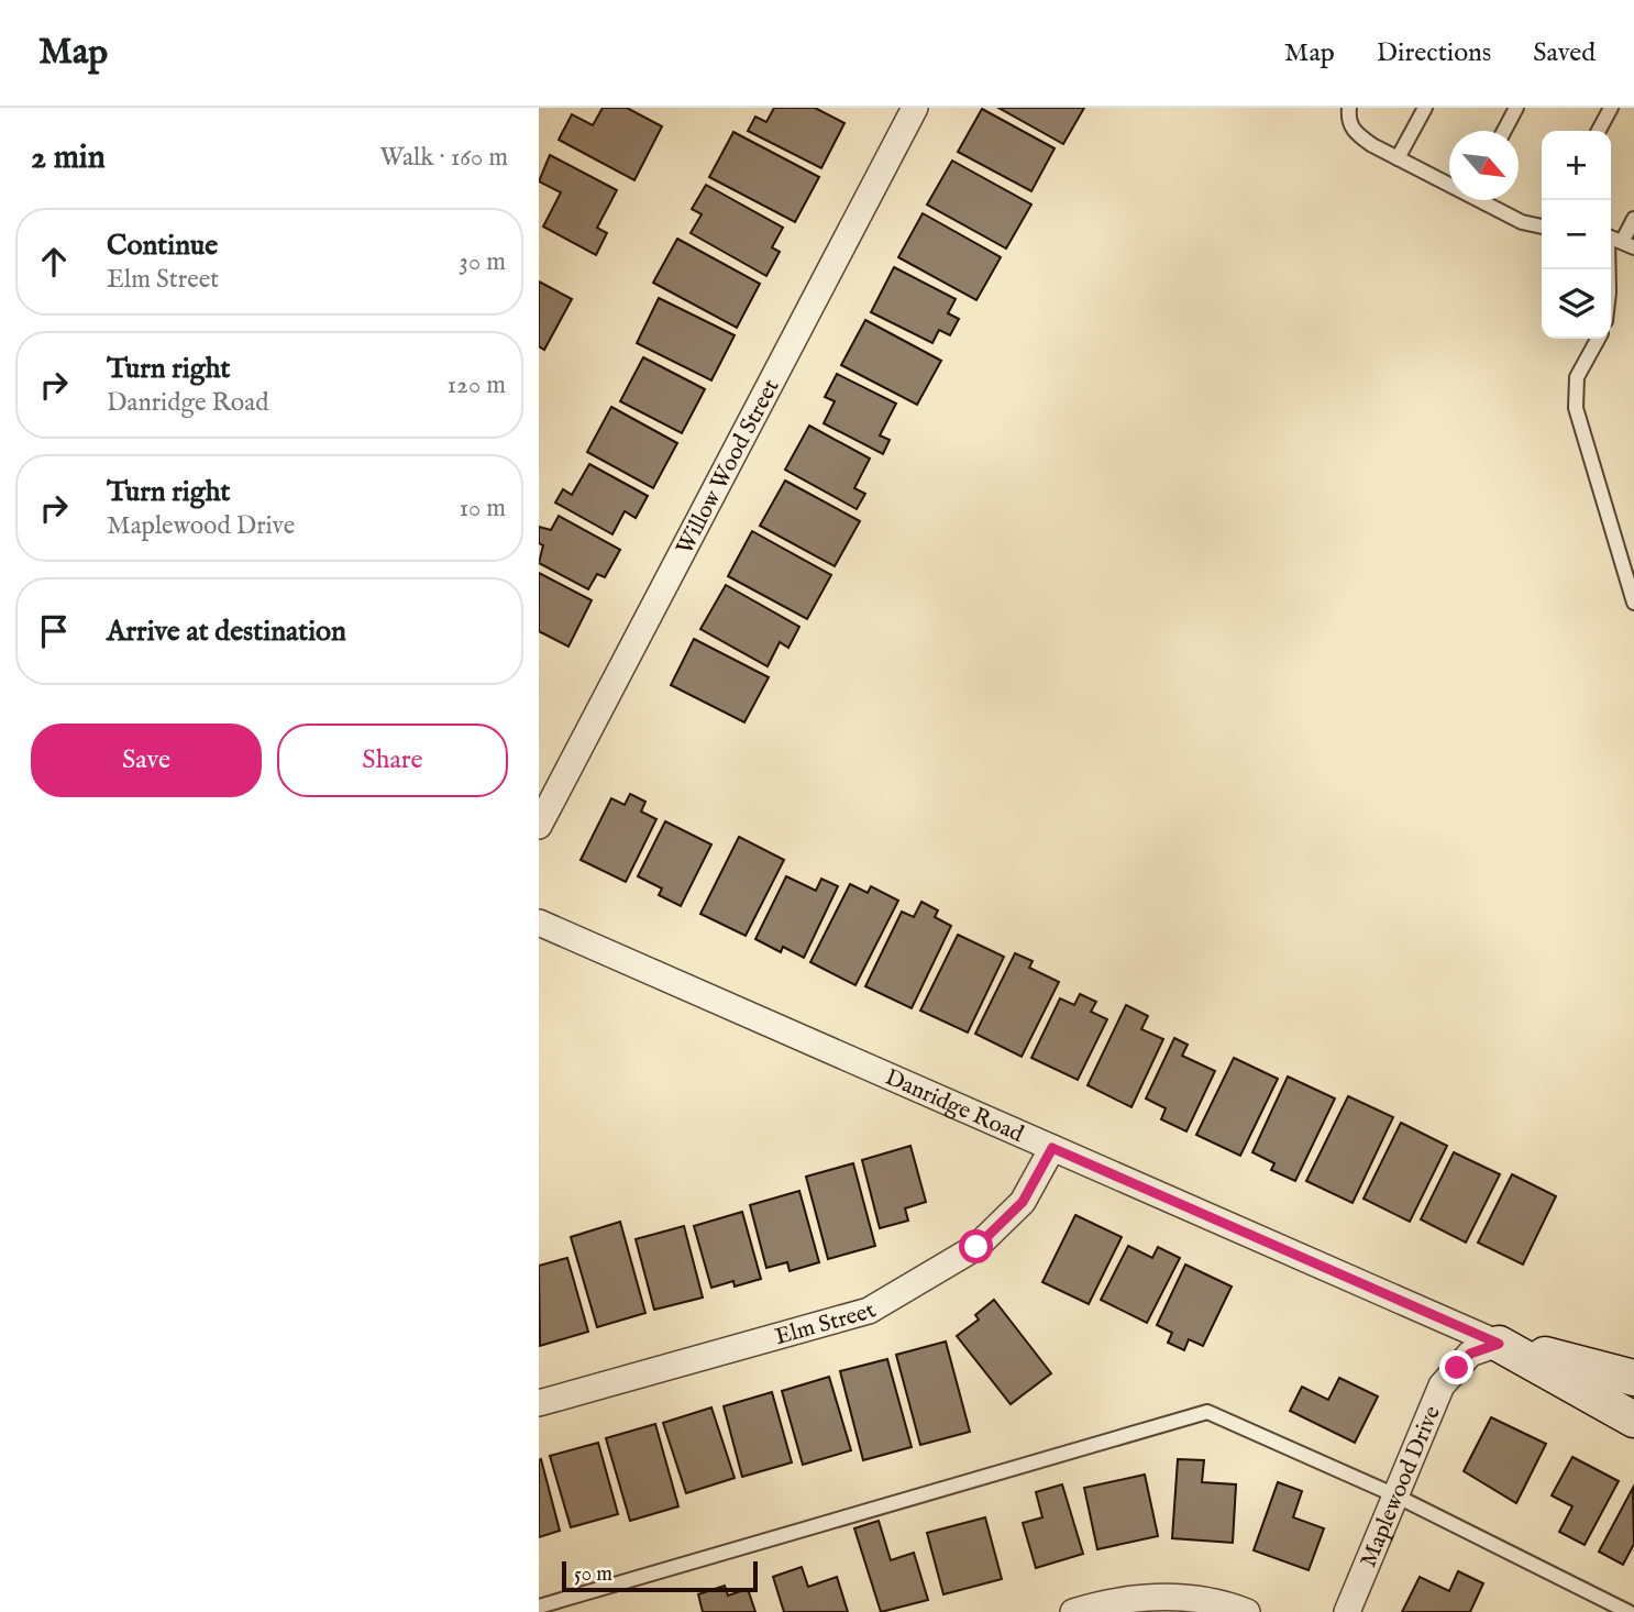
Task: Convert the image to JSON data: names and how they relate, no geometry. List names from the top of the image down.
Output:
{
  "streets": {
    "street": [
      "Willow Wood Street",
      "Danridge Road",
      "Elm Street",
      "Maplewood Drive"
    ]
  },
  "crossings": [
    ["Danridge Road", "Elm Street"],
    ["Danridge Road", "Maplewood Drive"]
  ],
  "scale_bar": "50 m",
  "north": "bottom right",
  "page": {
    "header": "Map",
    "nav": ["Map", "Directions", "Saved"],
    "heading": ["2 min", "Walk · 160 m"],
    "map_buttons": ["+", "−"],
    "list": [
      ["Continue", "Elm Street", "30 m"],
      ["Turn right", "Danridge Road", "120 m"],
      ["Turn right", "Maplewood Drive", "10 m"],
      "Arrive at destination"
    ],
    "buttons": ["Save", "Share"],
    "scale": "50 m"
  }
}
